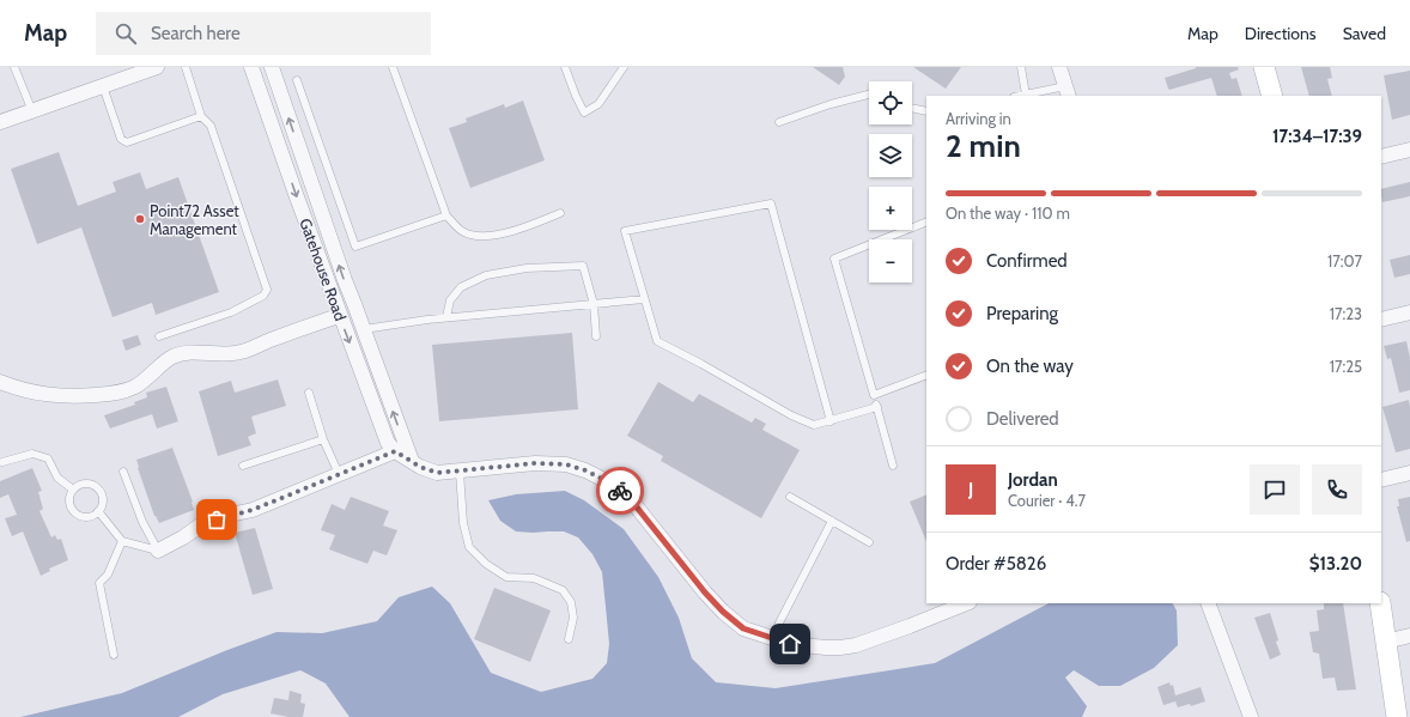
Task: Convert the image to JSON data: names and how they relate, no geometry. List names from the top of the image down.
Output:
{
  "streets": {
    "street": ["Gatehouse Road"]
  },
  "places": ["Point72 Asset Management"],
  "page": {
    "header": "Map",
    "search": "Search here",
    "nav": ["Map", "Directions", "Saved"],
    "map_buttons": ["+", "−"],
    "heading": ["2 min", "Arriving in", "17:34–17:39"],
    "panel": [
      "Jordan",
      "Courier · 4.7",
      "Order #5826",
      "$13.20"
    ],
    "bar": "On the way · 110 m",
    "list": [
      ["Confirmed", "17:07"],
      ["Preparing", "17:23"],
      ["On the way", "17:25"],
      "Delivered"
    ],
    "round": "J"
  }
}
